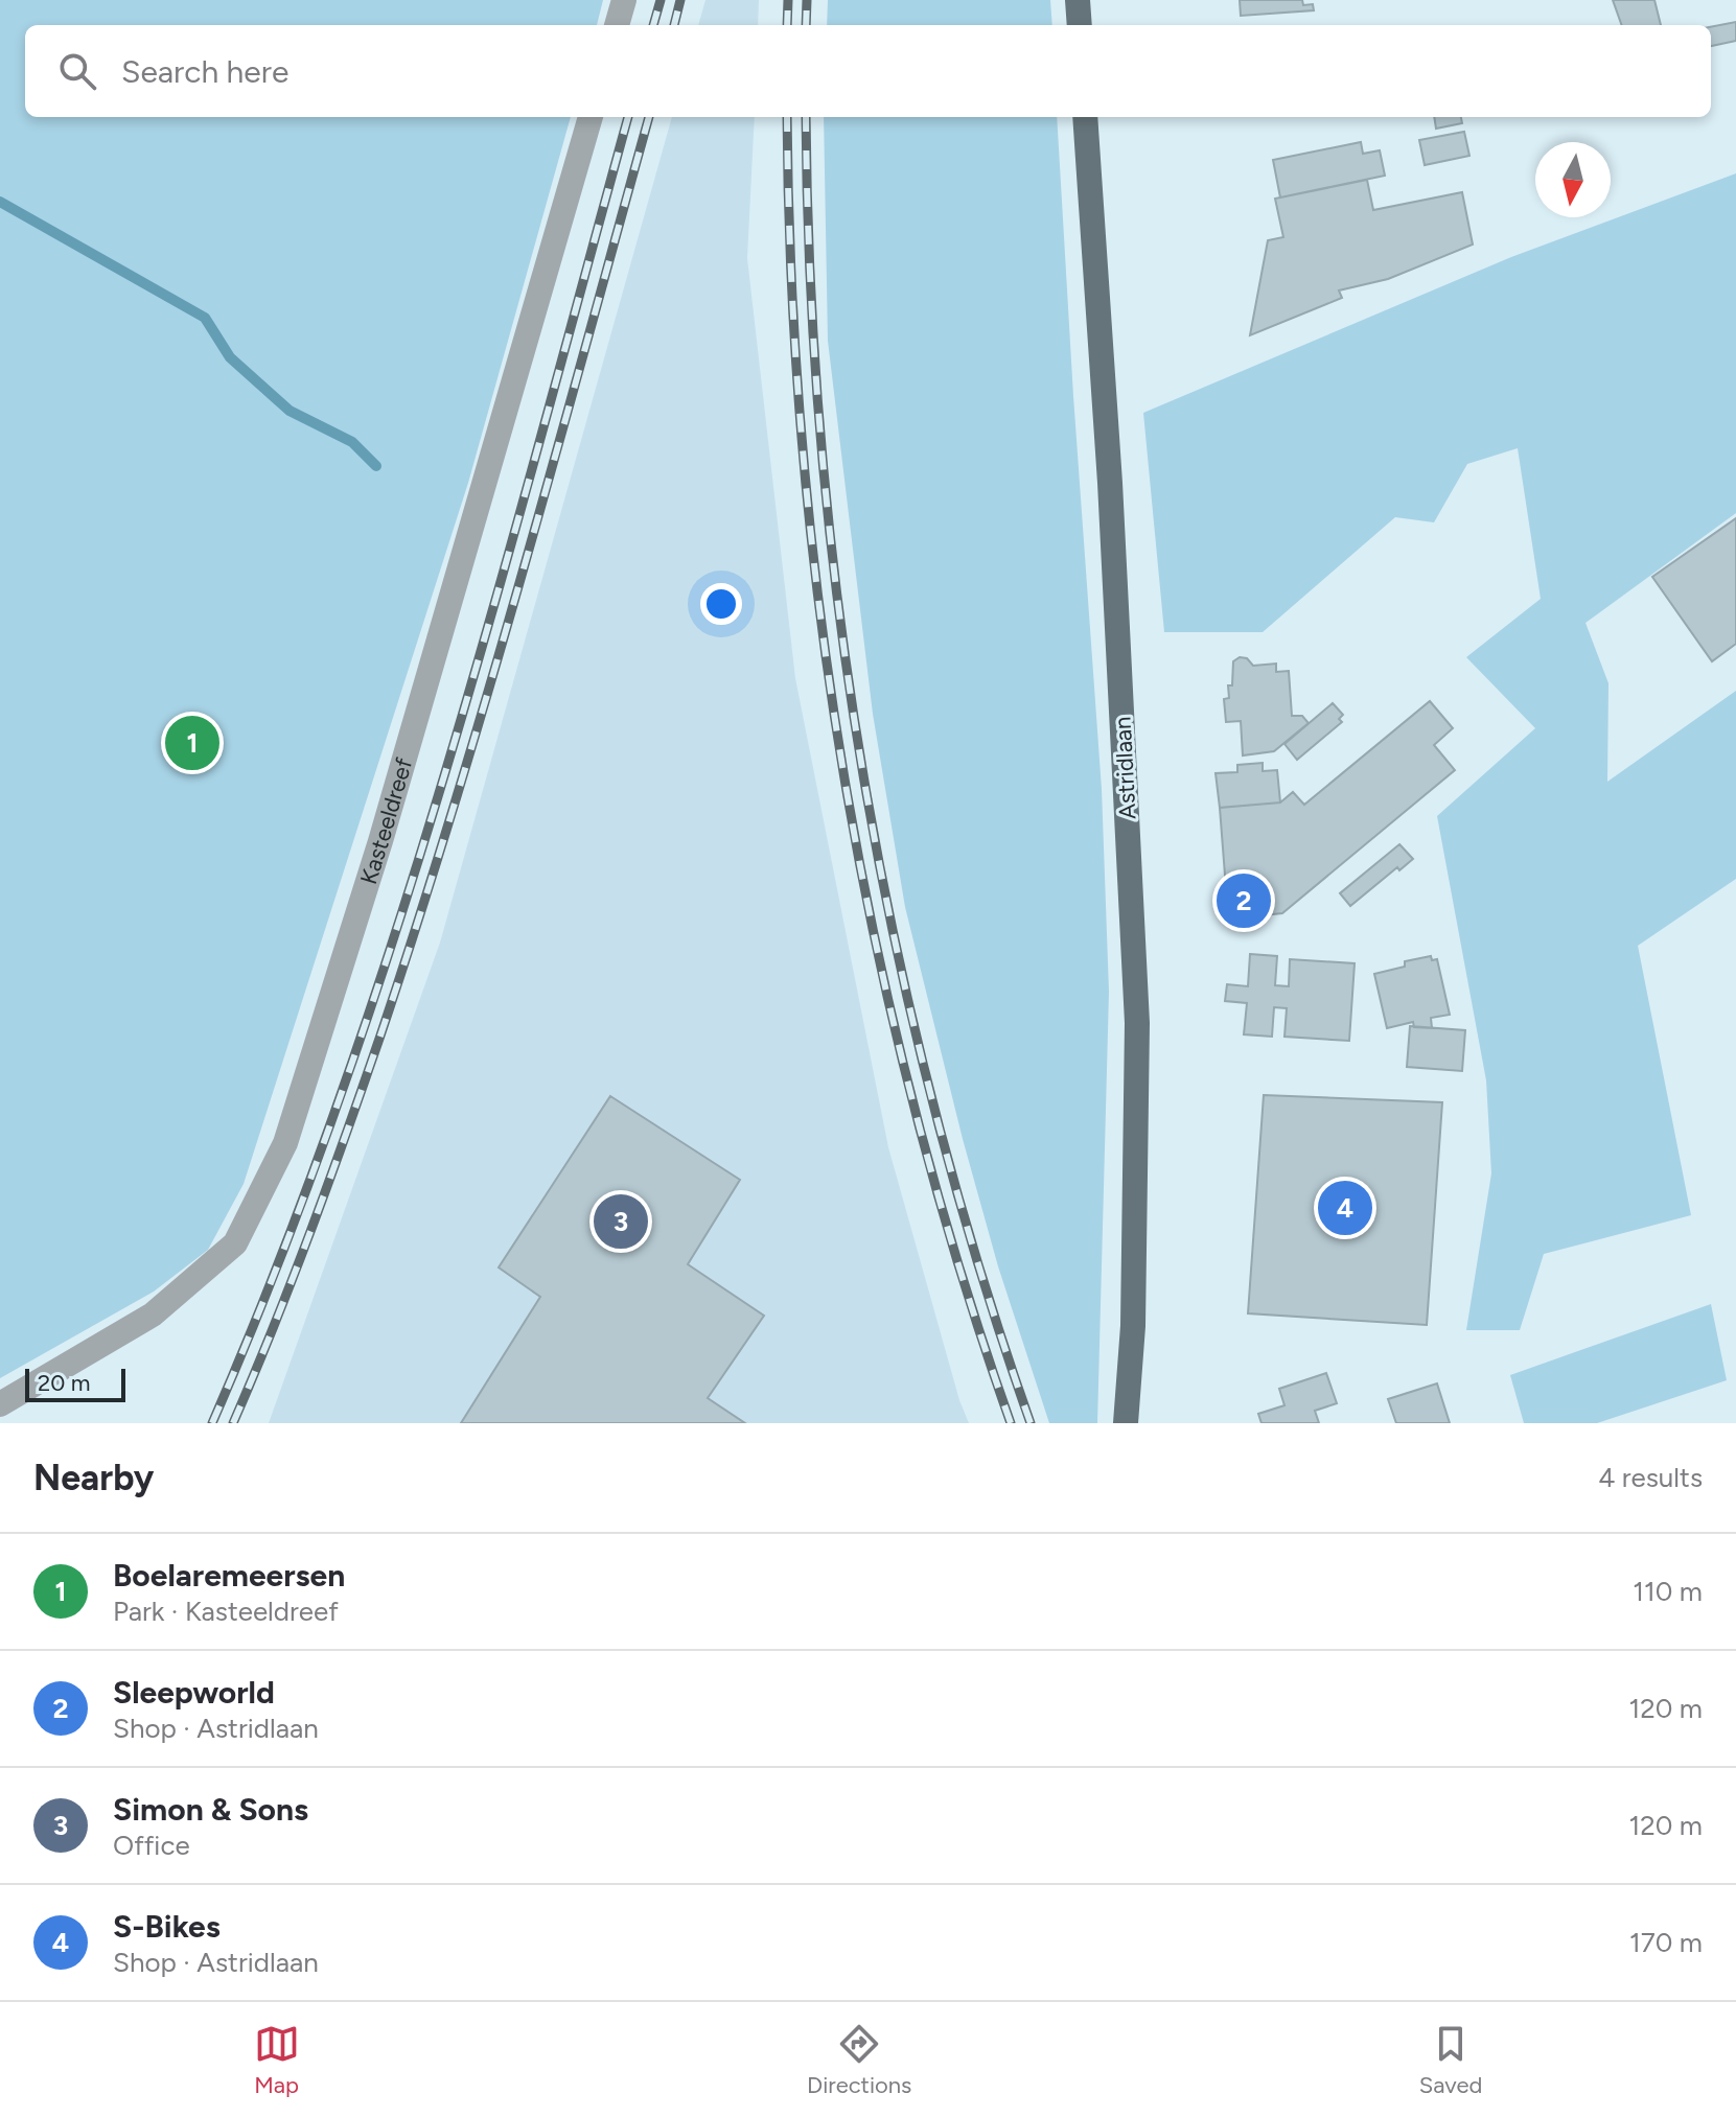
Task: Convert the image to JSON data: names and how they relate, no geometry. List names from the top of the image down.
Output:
{
  "streets": {
    "main road": ["Astridlaan"],
    "street": ["Kasteeldreef"]
  },
  "scale_bar": "20 m",
  "north": "bottom",
  "page": {
    "search": "Search here",
    "pins": [
      "1",
      "2",
      "4",
      "3"
    ],
    "scale": "20 m",
    "heading": ["Nearby", "4 results"],
    "list": [
      {
        "mark": "1",
        "name": "Boelaremeersen",
        "note": "Park · Kasteeldreef",
        "value": "110 m"
      },
      {
        "mark": "2",
        "name": "Sleepworld",
        "note": "Shop · Astridlaan",
        "value": "120 m"
      },
      {
        "mark": "3",
        "name": "Simon & Sons",
        "note": "Office",
        "value": "120 m"
      },
      {
        "mark": "4",
        "name": "S-Bikes",
        "note": "Shop · Astridlaan",
        "value": "170 m"
      }
    ],
    "nav": ["Map", "Directions", "Saved"]
  }
}
